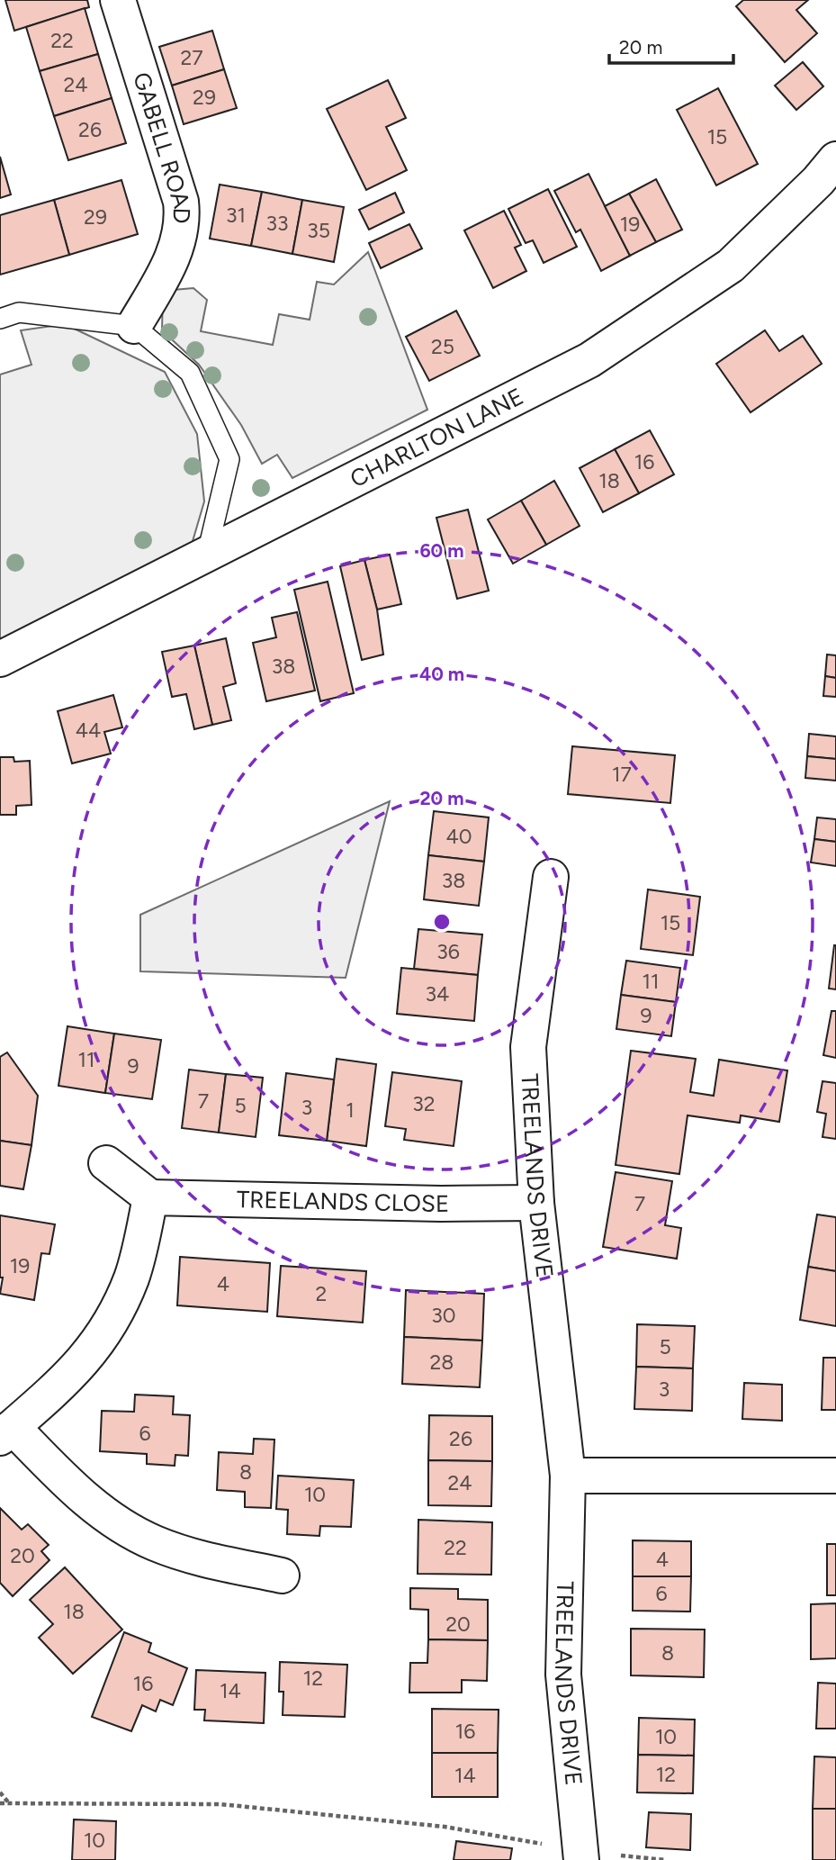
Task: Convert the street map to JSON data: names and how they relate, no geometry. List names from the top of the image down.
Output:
{
  "streets": {
    "street": [
      "GABELL ROAD",
      "CHARLTON LANE",
      "TREELANDS DRIVE",
      "TREELANDS CLOSE"
    ]
  },
  "crossings": [
    ["TREELANDS DRIVE", "TREELANDS CLOSE"]
  ],
  "house_numbers": [
    "22",
    "27",
    "24",
    "29",
    "26",
    "15",
    "31",
    "29",
    "33",
    "19",
    "35",
    "25",
    "16",
    "18",
    "38",
    "44",
    "17",
    "40",
    "38",
    "15",
    "36",
    "11",
    "34",
    "9",
    "11",
    "9",
    "7",
    "32",
    "5",
    "3",
    "1",
    "7",
    "19",
    "4",
    "2",
    "30",
    "5",
    "28",
    "3",
    "6",
    "26",
    "8",
    "24",
    "10",
    "22",
    "20",
    "4",
    "6",
    "18",
    "20",
    "8",
    "12",
    "16",
    "14",
    "16",
    "10",
    "12",
    "14",
    "10"
  ],
  "scale_bar": "20 m",
  "rings": ["60 m", "40 m", "20 m"]
}
